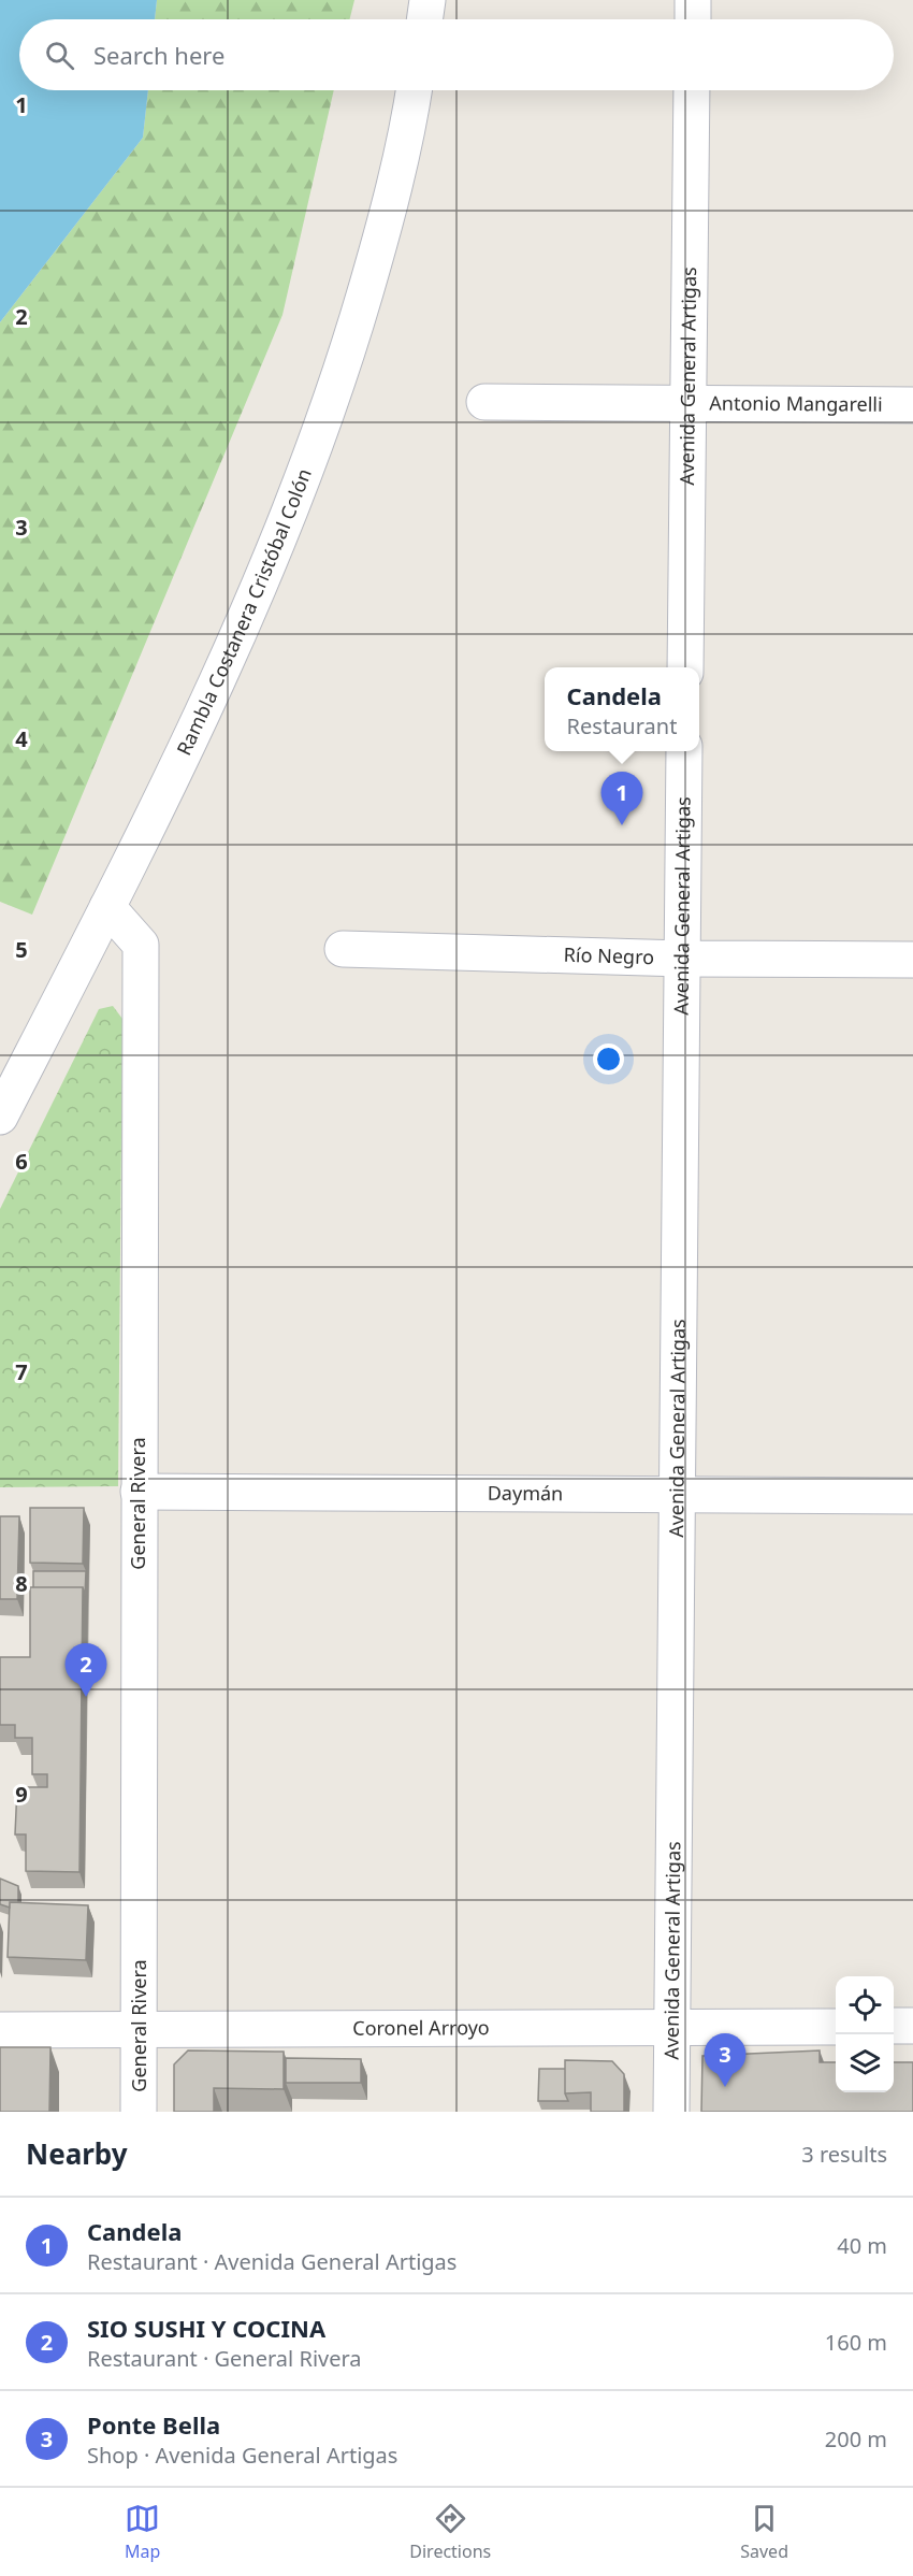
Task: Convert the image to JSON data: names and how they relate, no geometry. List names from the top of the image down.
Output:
{
  "streets": {
    "street": [
      "Avenida General Artigas",
      "Antonio Mangarelli",
      "Rambla Costanera Cristóbal Colón",
      "Río Negro",
      "Daymán",
      "General Rivera",
      "Coronel Arroyo"
    ]
  },
  "crossings": [
    ["Avenida General Artigas", "Antonio Mangarelli"],
    ["Avenida General Artigas", "Río Negro"],
    ["Avenida General Artigas", "Daymán"],
    ["Avenida General Artigas", "Coronel Arroyo"],
    ["Rambla Costanera Cristóbal Colón", "General Rivera"],
    ["Daymán", "General Rivera"],
    ["General Rivera", "Coronel Arroyo"]
  ],
  "page": {
    "search": "Search here",
    "popup": ["Candela", "Restaurant"],
    "pins": ["1", "2", "3"],
    "heading": ["Nearby", "3 results"],
    "list": [
      {
        "mark": "1",
        "name": "Candela",
        "note": "Restaurant · Avenida General Artigas",
        "value": "40 m"
      },
      {
        "mark": "2",
        "name": "SIO SUSHI Y COCINA",
        "note": "Restaurant · General Rivera",
        "value": "160 m"
      },
      {
        "mark": "3",
        "name": "Ponte Bella",
        "note": "Shop · Avenida General Artigas",
        "value": "200 m"
      }
    ],
    "nav": ["Map", "Directions", "Saved"]
  },
  "grid": {
    "rows": [
      "1",
      "2",
      "3",
      "4",
      "5",
      "6",
      "7",
      "8",
      "9"
    ]
  }
}
